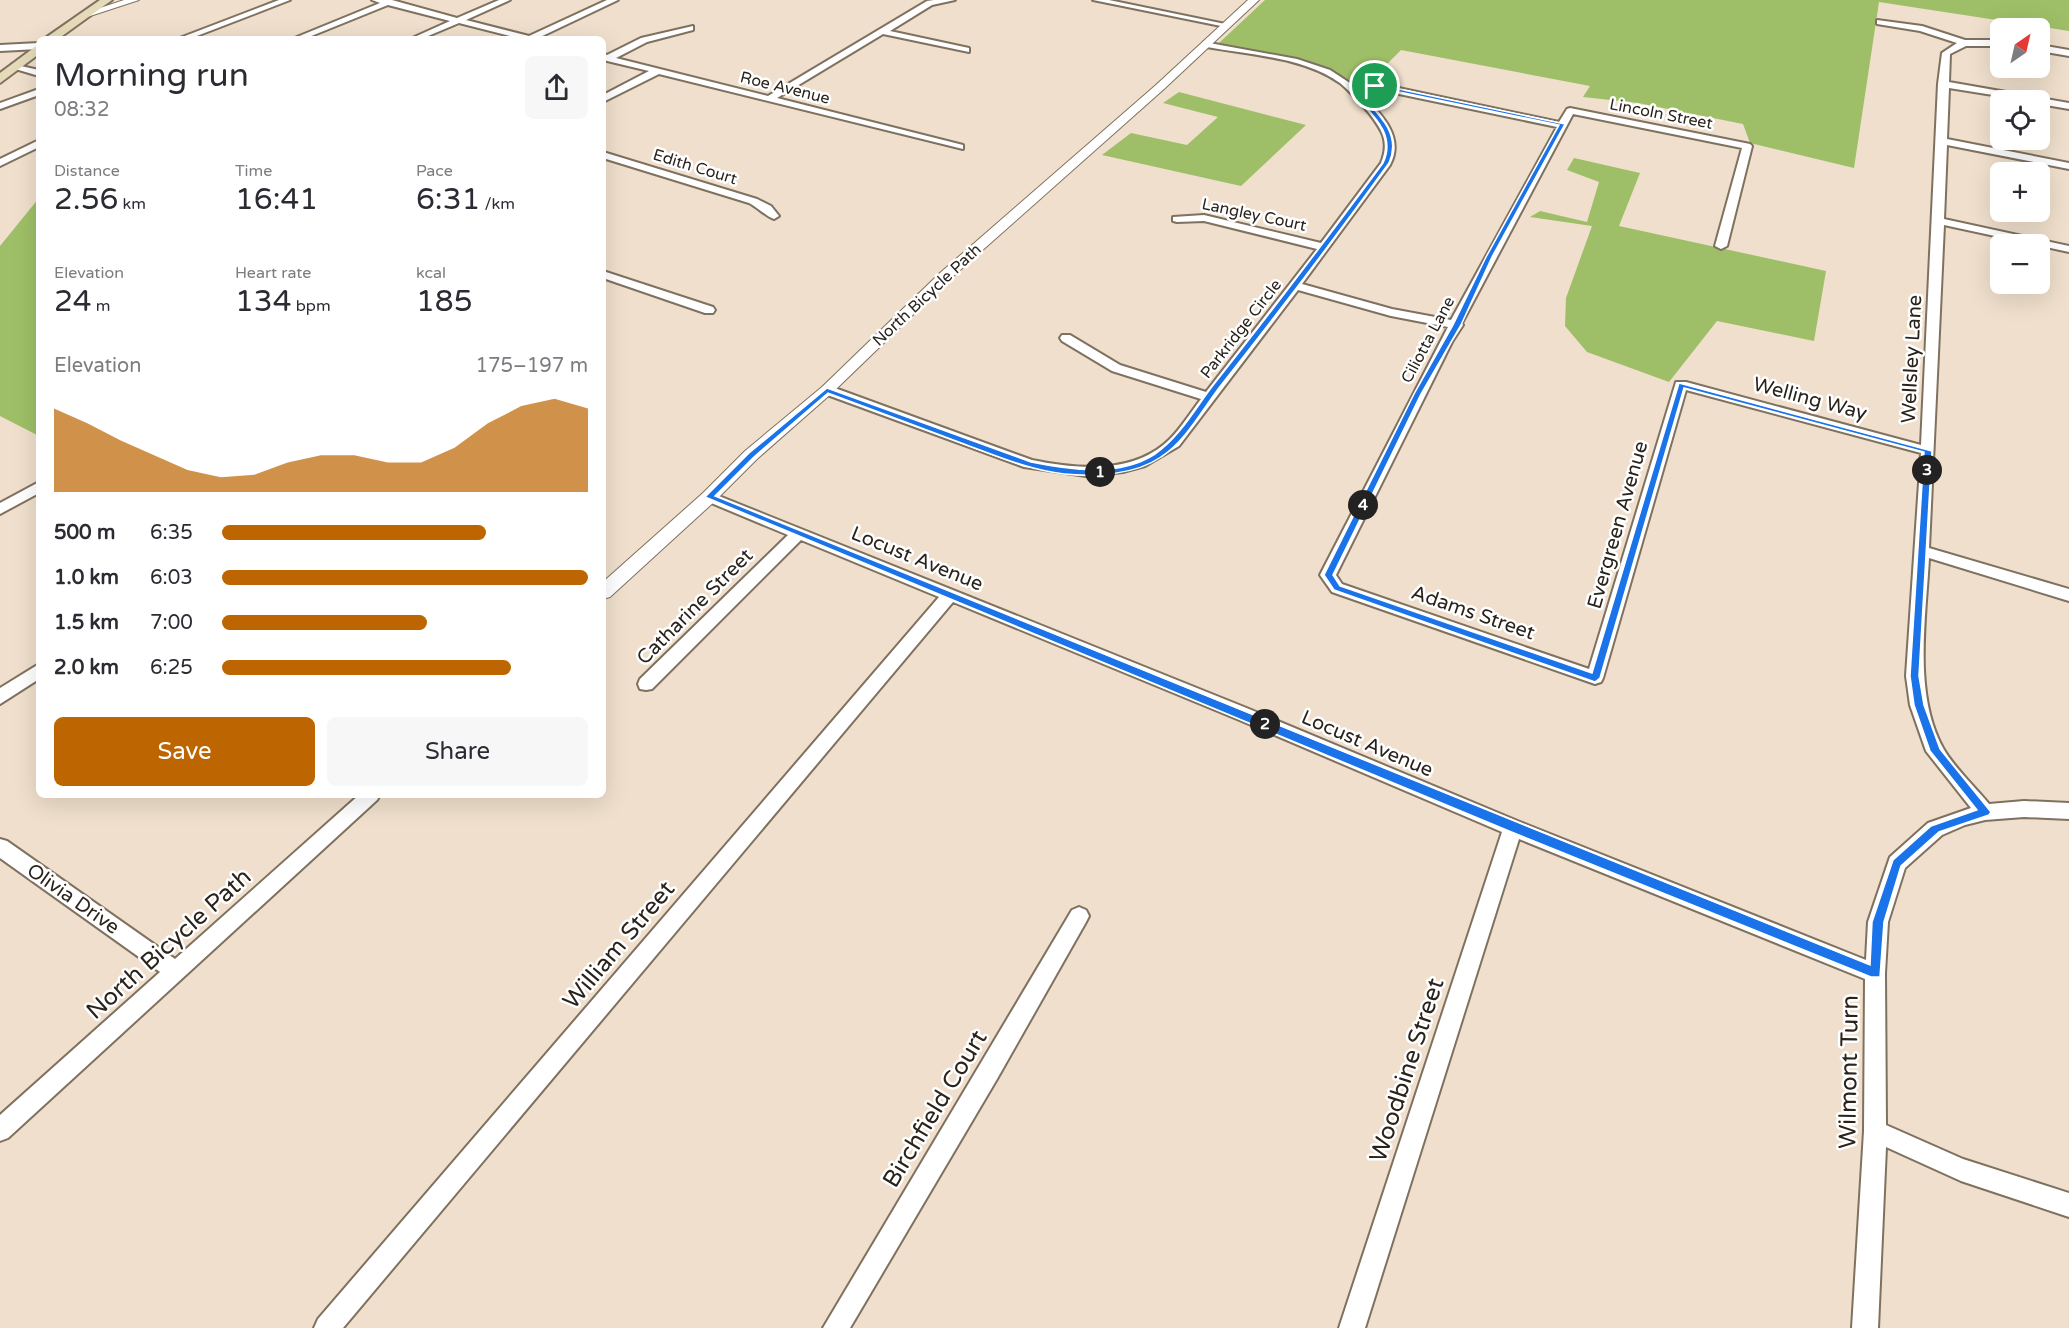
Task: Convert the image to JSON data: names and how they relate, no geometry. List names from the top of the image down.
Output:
{
  "streets": {
    "street": [
      "Roe Avenue",
      "Lincoln Street",
      "Edith Court",
      "Langley Court",
      "North Bicycle Path",
      "Parkridge Circle",
      "Ciliotta Lane",
      "Wellsley Lane",
      "Welling Way",
      "Evergreen Avenue",
      "Locust Avenue",
      "Catharine Street",
      "Adams Street",
      "Olivia Drive",
      "William Street",
      "Woodbine Street",
      "Wilmont Turn",
      "Birchfield Court"
    ]
  },
  "crossings": [
    ["Lincoln Street", "Ciliotta Lane"],
    ["Langley Court", "Parkridge Circle"],
    ["North Bicycle Path", "Parkridge Circle"],
    ["North Bicycle Path", "Locust Avenue"],
    ["North Bicycle Path", "Olivia Drive"],
    ["Ciliotta Lane", "Adams Street"],
    ["Wellsley Lane", "Welling Way"],
    ["Wellsley Lane", "Wilmont Turn"],
    ["Welling Way", "Evergreen Avenue"],
    ["Evergreen Avenue", "Adams Street"],
    ["Locust Avenue", "Catharine Street"],
    ["Locust Avenue", "William Street"],
    ["Locust Avenue", "Woodbine Street"],
    ["Locust Avenue", "Wilmont Turn"]
  ],
  "north": "top right",
  "page": {
    "map_buttons": ["+", "−"],
    "heading": ["Morning run", "08:32"],
    "stats": [
      ["Distance", "2.56 km"],
      ["Time", "16:41"],
      ["Pace", "6:31 /km"],
      ["Elevation", "24 m"],
      ["Heart rate", "134 bpm"],
      ["kcal", "185"]
    ],
    "chart": ["Elevation", "175–197 m"],
    "pins": [
      "3",
      "1",
      "4",
      "2"
    ],
    "list": [
      {
        "name": "500 m",
        "note": "6:35"
      },
      {
        "name": "1.0 km",
        "note": "6:03"
      },
      {
        "name": "1.5 km",
        "note": "7:00"
      },
      {
        "name": "2.0 km",
        "note": "6:25"
      }
    ],
    "buttons": ["Save", "Share"]
  }
}
